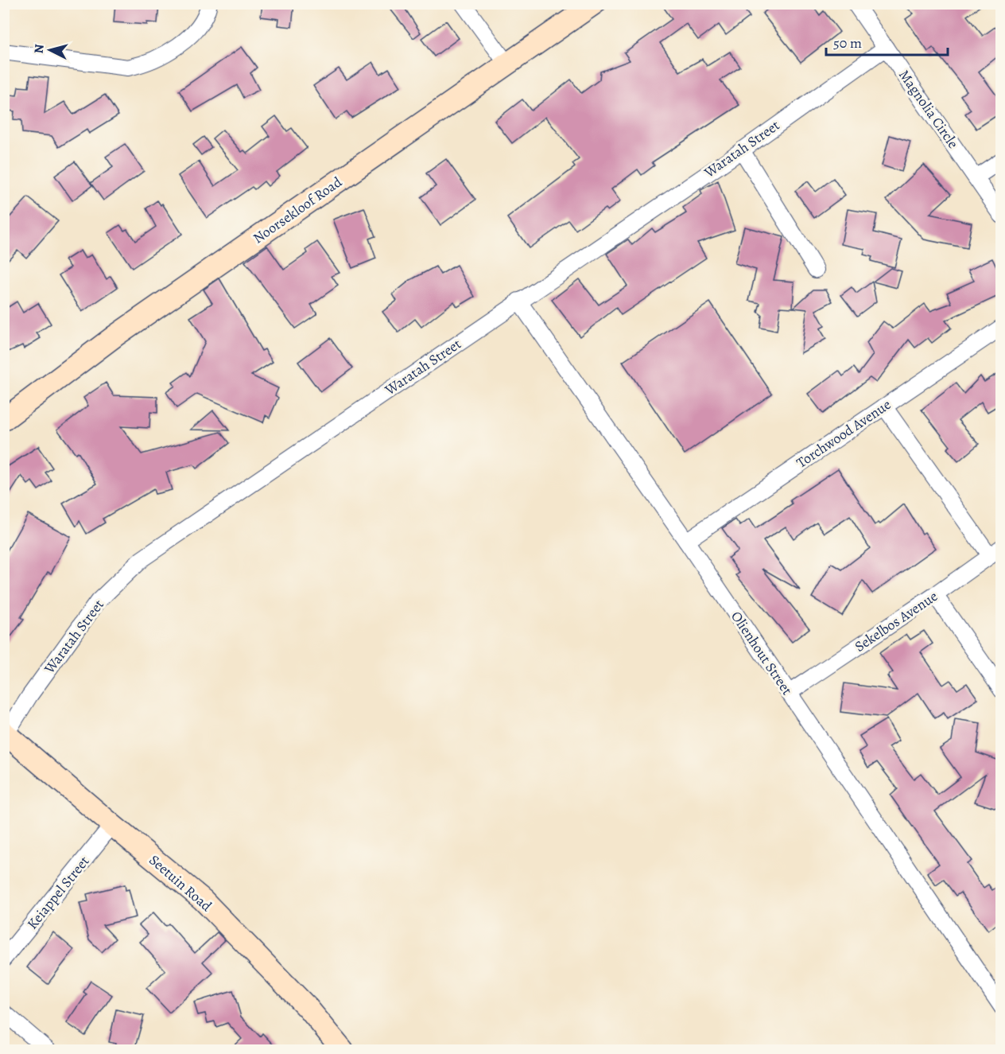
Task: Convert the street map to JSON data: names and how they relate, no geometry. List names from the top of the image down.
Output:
{
  "streets": {
    "street": [
      "Magnolia Circle",
      "Waratah Street",
      "Noorsekloof Road",
      "Torchwood Avenue",
      "Sekelbos Avenue",
      "Olienhout Street",
      "Seetuin Road",
      "Keiappel Street"
    ]
  },
  "crossings": [
    ["Magnolia Circle", "Waratah Street"],
    ["Waratah Street", "Olienhout Street"],
    ["Waratah Street", "Seetuin Road"],
    ["Torchwood Avenue", "Olienhout Street"],
    ["Sekelbos Avenue", "Olienhout Street"],
    ["Seetuin Road", "Keiappel Street"]
  ],
  "scale_bar": "50 m",
  "north": "left"
}
